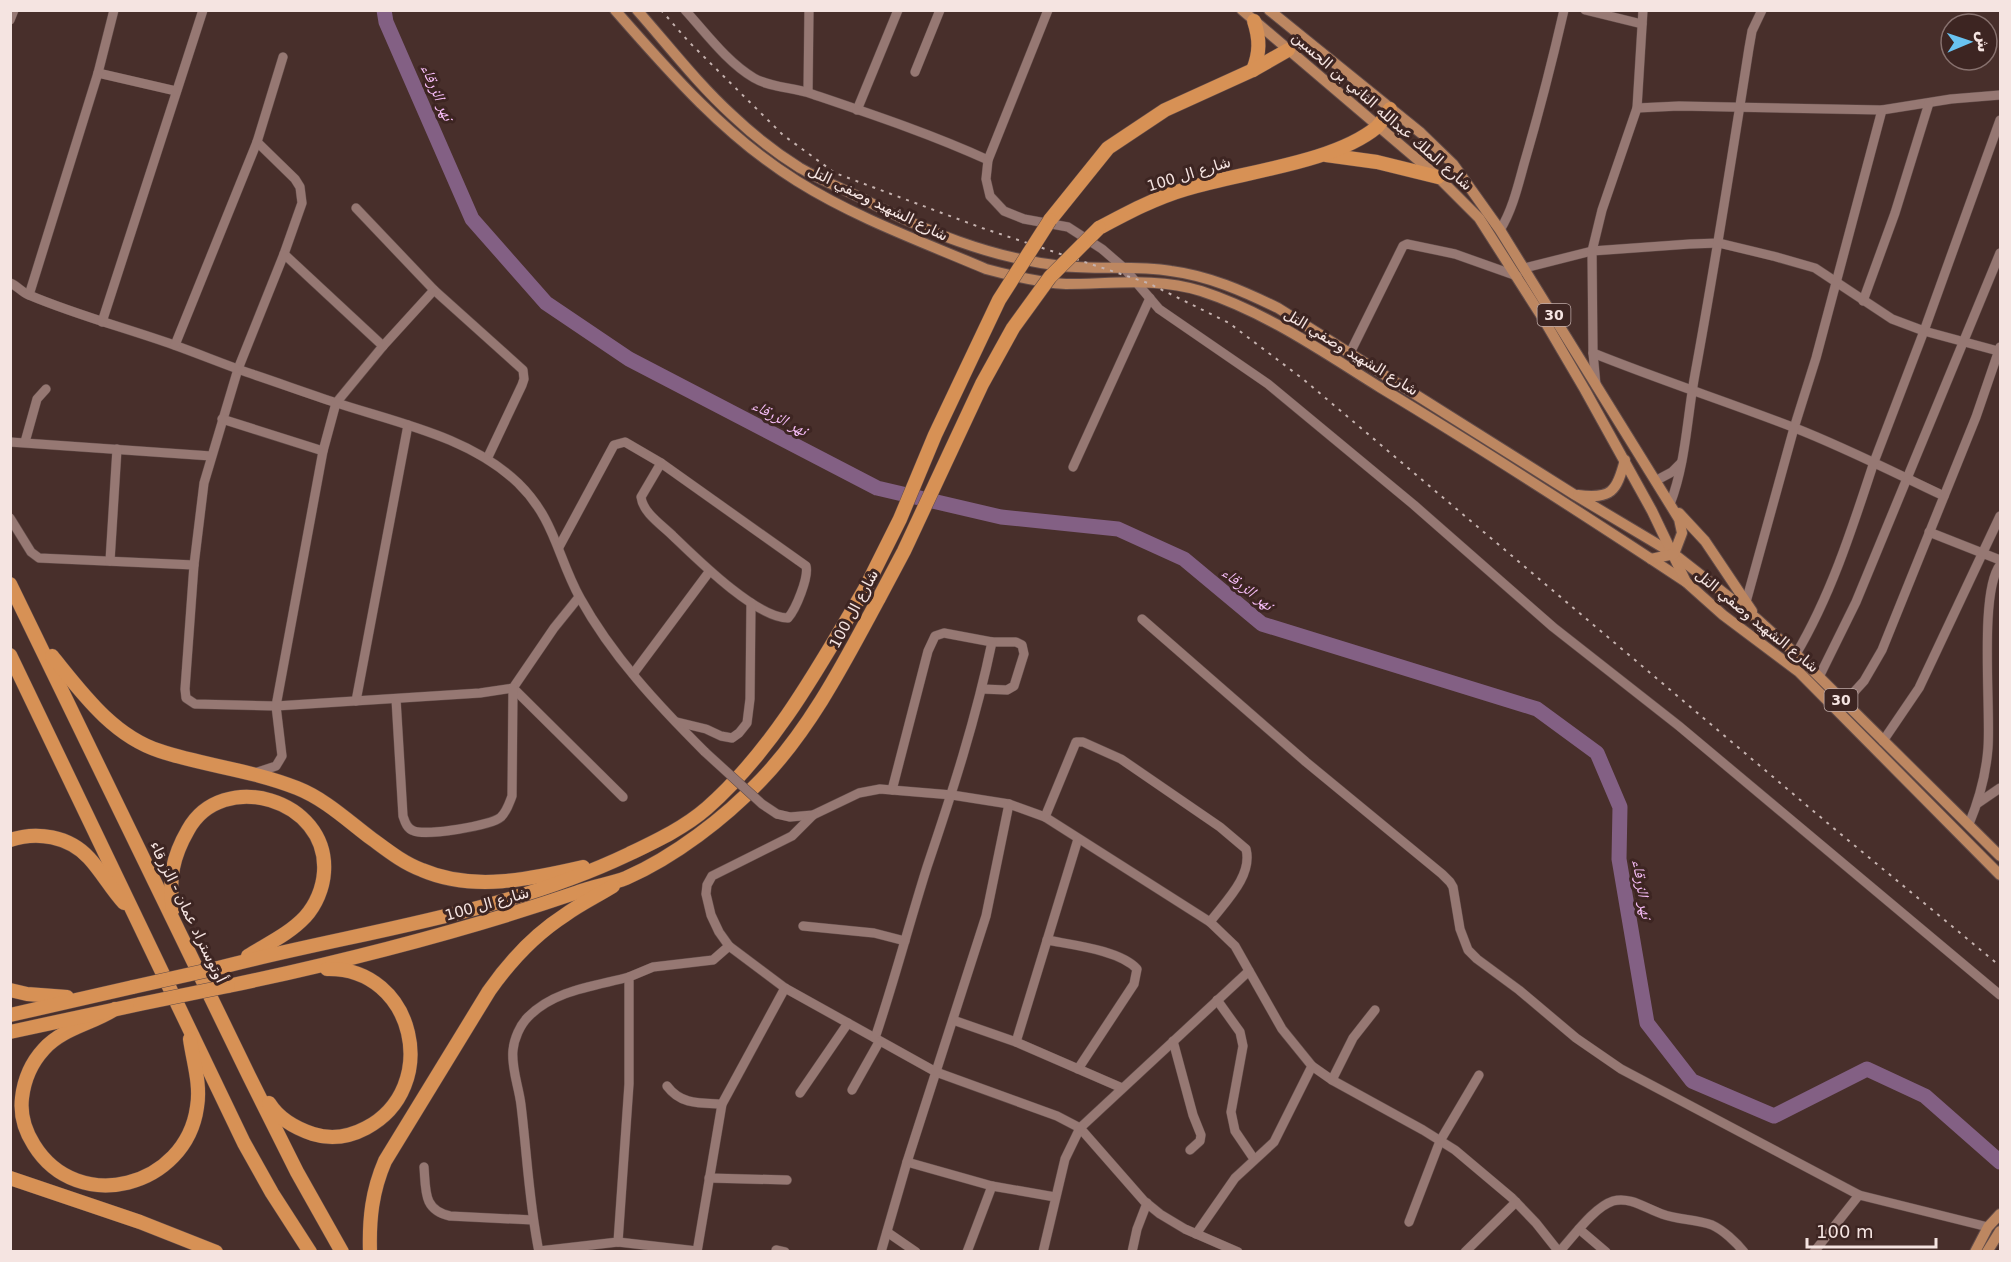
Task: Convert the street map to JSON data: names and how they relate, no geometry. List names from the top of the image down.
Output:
{
  "streets": {
    "highway": ["شارع ال 100", "أوتوستراد عمان - الزرقاء"],
    "main road": ["شارع الملك عبدالله الثاني بن الحسين", "شارع الشهيد وصفي التل", "30"]
  },
  "crossings": [
    ["شارع الملك عبدالله الثاني بن الحسين", "شارع ال 100"],
    ["شارع الملك عبدالله الثاني بن الحسين", "شارع الشهيد وصفي التل"]
  ],
  "water": ["نهر الزرقاء"],
  "scale_bar": "100 m",
  "north": "right"
}
